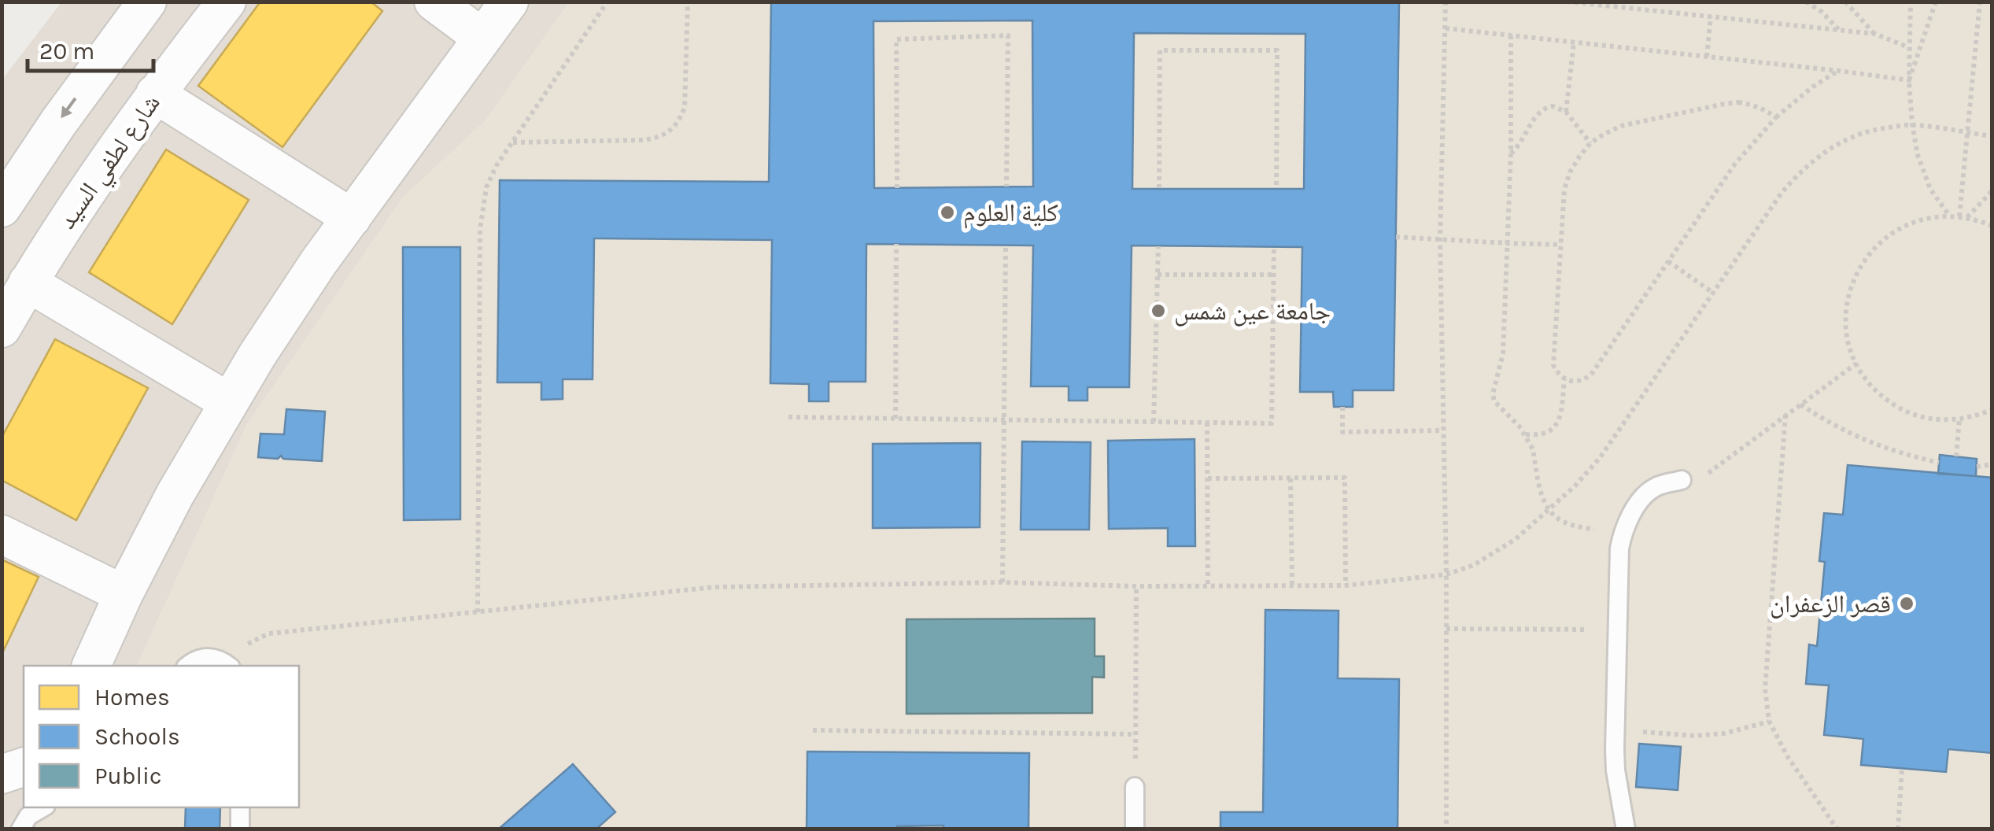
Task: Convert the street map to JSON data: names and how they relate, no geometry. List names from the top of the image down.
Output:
{
  "streets": {
    "street": ["شارع لطفي السيد"]
  },
  "places": ["كلية العلوم", "جامعة عين شمس", "قصر الزعفران"],
  "legend": ["Homes", "Schools", "Public"],
  "scale_bar": "20 m"
}
